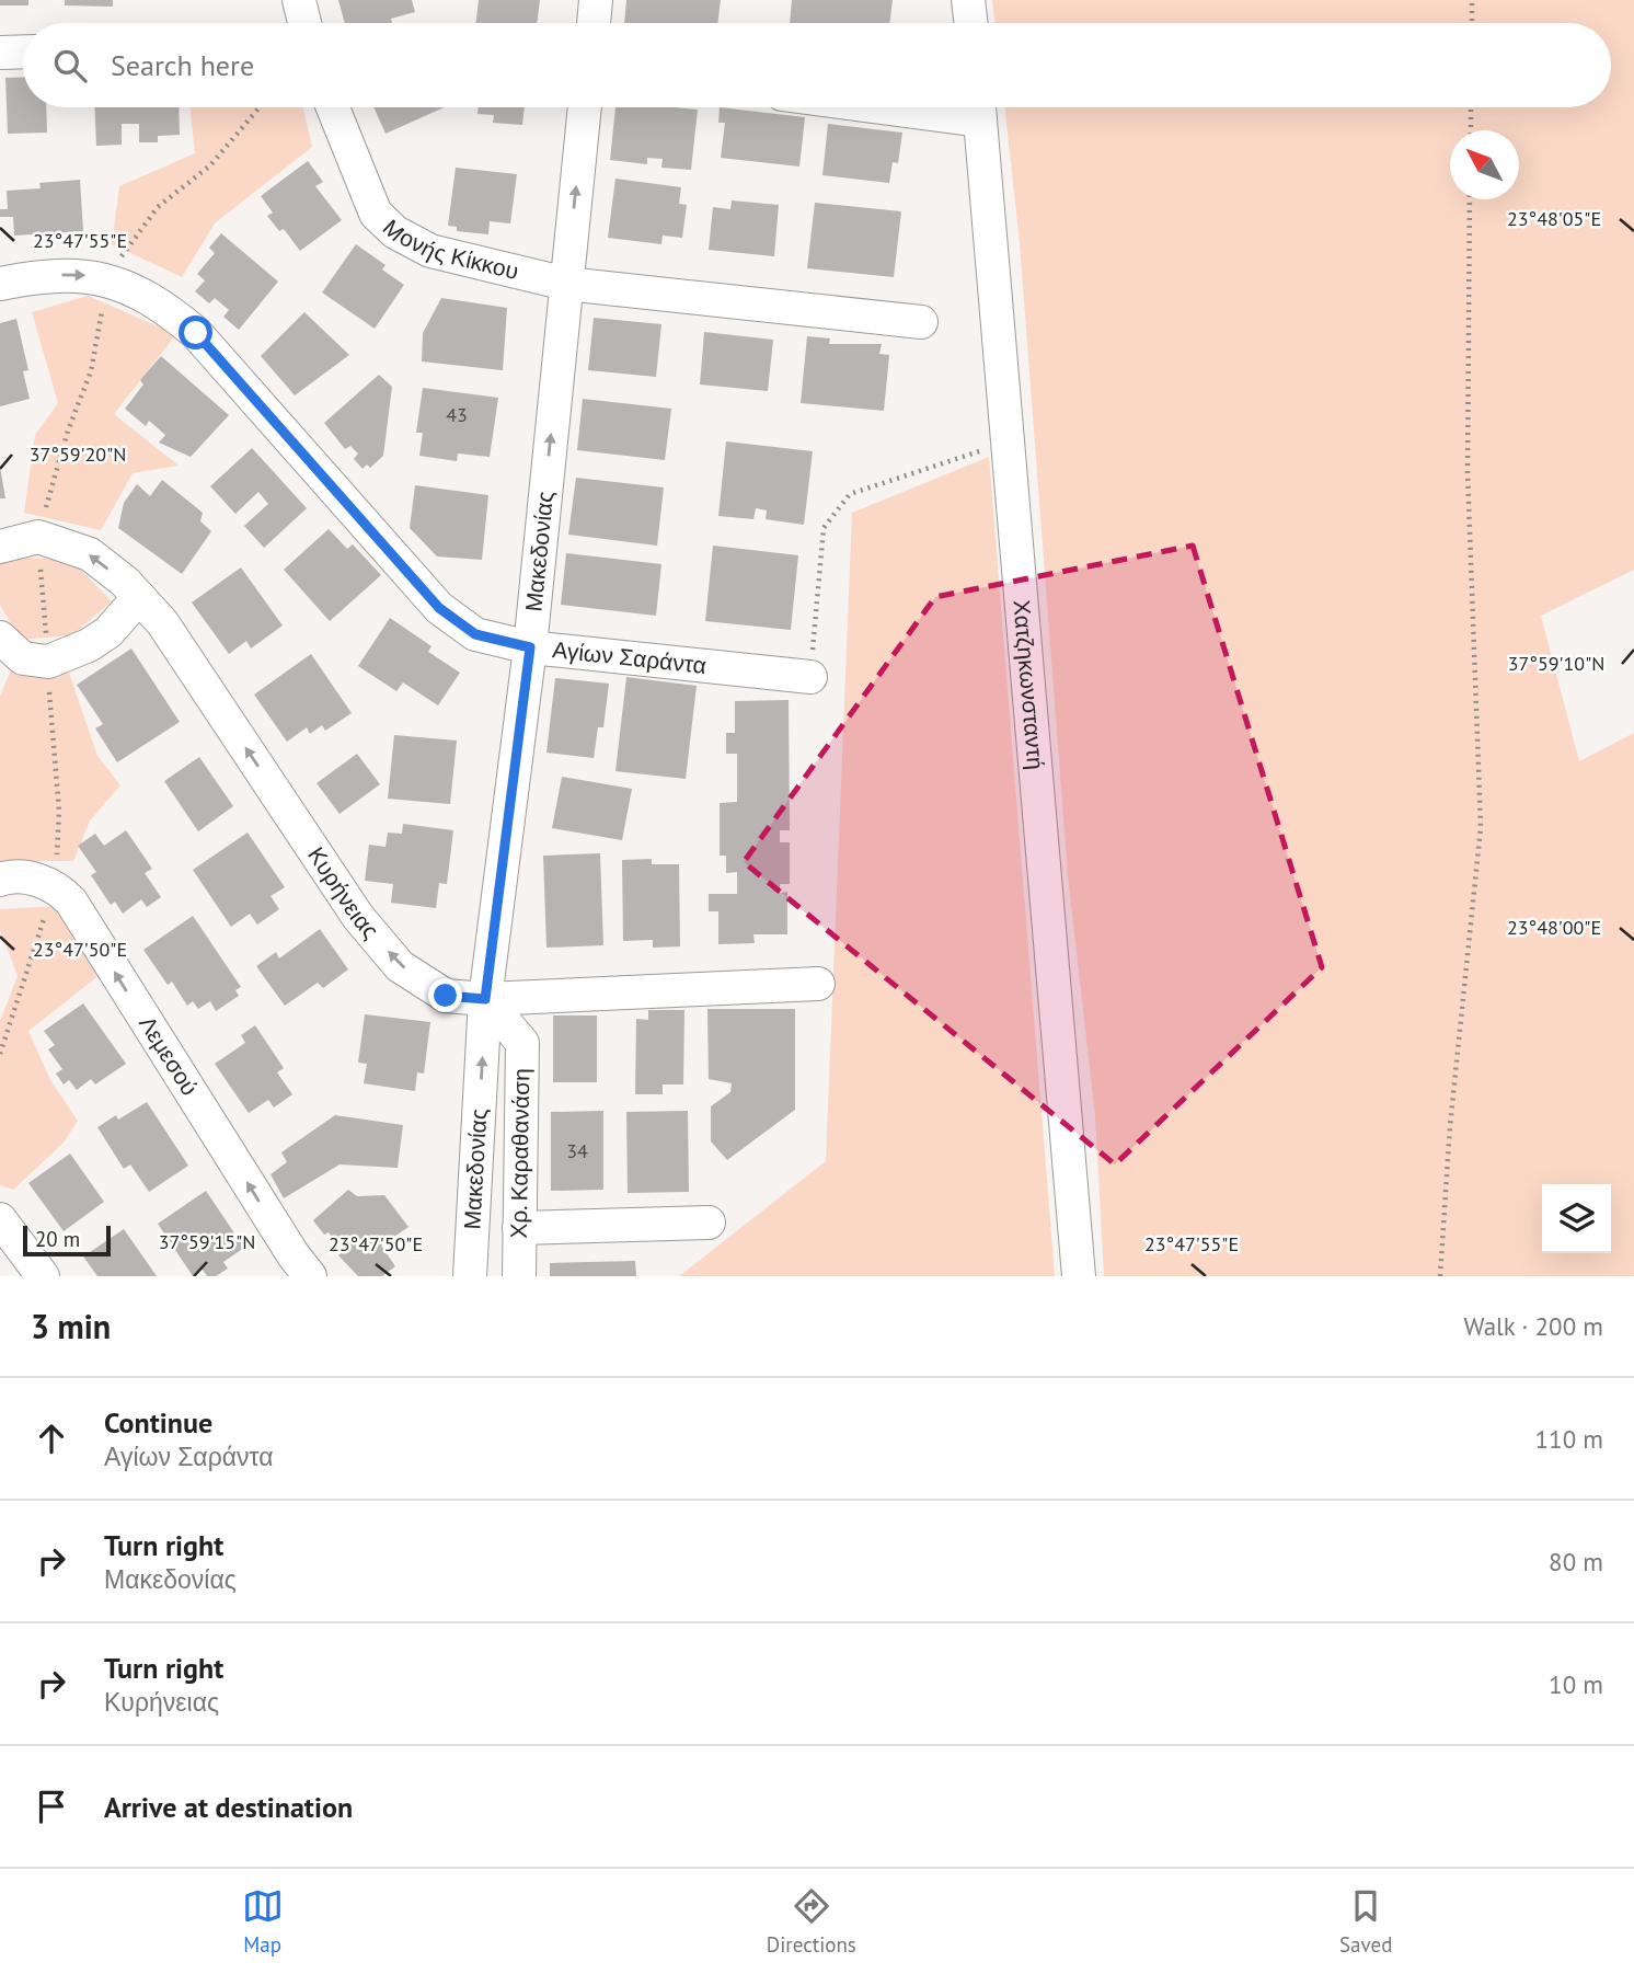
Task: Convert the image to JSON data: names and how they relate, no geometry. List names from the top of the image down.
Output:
{
  "streets": {
    "street": [
      "Μονής Κίκκου",
      "Μακεδονίας",
      "Αγίων Σαράντα",
      "Χατζηκωνσταντή",
      "Κυρήνειας",
      "Λεμεσού",
      "Χρ. Καραθανάση"
    ]
  },
  "crossings": [
    ["Μονής Κίκκου", "Μακεδονίας"],
    ["Μακεδονίας", "Αγίων Σαράντα"],
    ["Μακεδονίας", "Κυρήνειας"],
    ["Μακεδονίας", "Χρ. Καραθανάση"],
    ["Κυρήνειας", "Χρ. Καραθανάση"]
  ],
  "one_way": [
    "Μακεδονίας",
    "Αγίων Σαράντα",
    "Κυρήνειας",
    "Λεμεσού"
  ],
  "house_numbers": ["43", "34"],
  "scale_bar": "20 m",
  "north": "top left",
  "page": {
    "search": "Search here",
    "scale": "20 m",
    "heading": ["3 min", "Walk · 200 m"],
    "list": [
      ["Continue", "Αγίων Σαράντα", "110 m"],
      ["Turn right", "Μακεδονίας", "80 m"],
      ["Turn right", "Κυρήνειας", "10 m"],
      "Arrive at destination"
    ],
    "nav": ["Map", "Directions", "Saved"]
  },
  "coordinates": [
    "23°48'05\"E",
    "23°47'55\"E",
    "37°59'20\"N",
    "37°59'10\"N",
    "23°48'00\"E",
    "23°47'50\"E",
    "37°59'15\"N"
  ]
}
